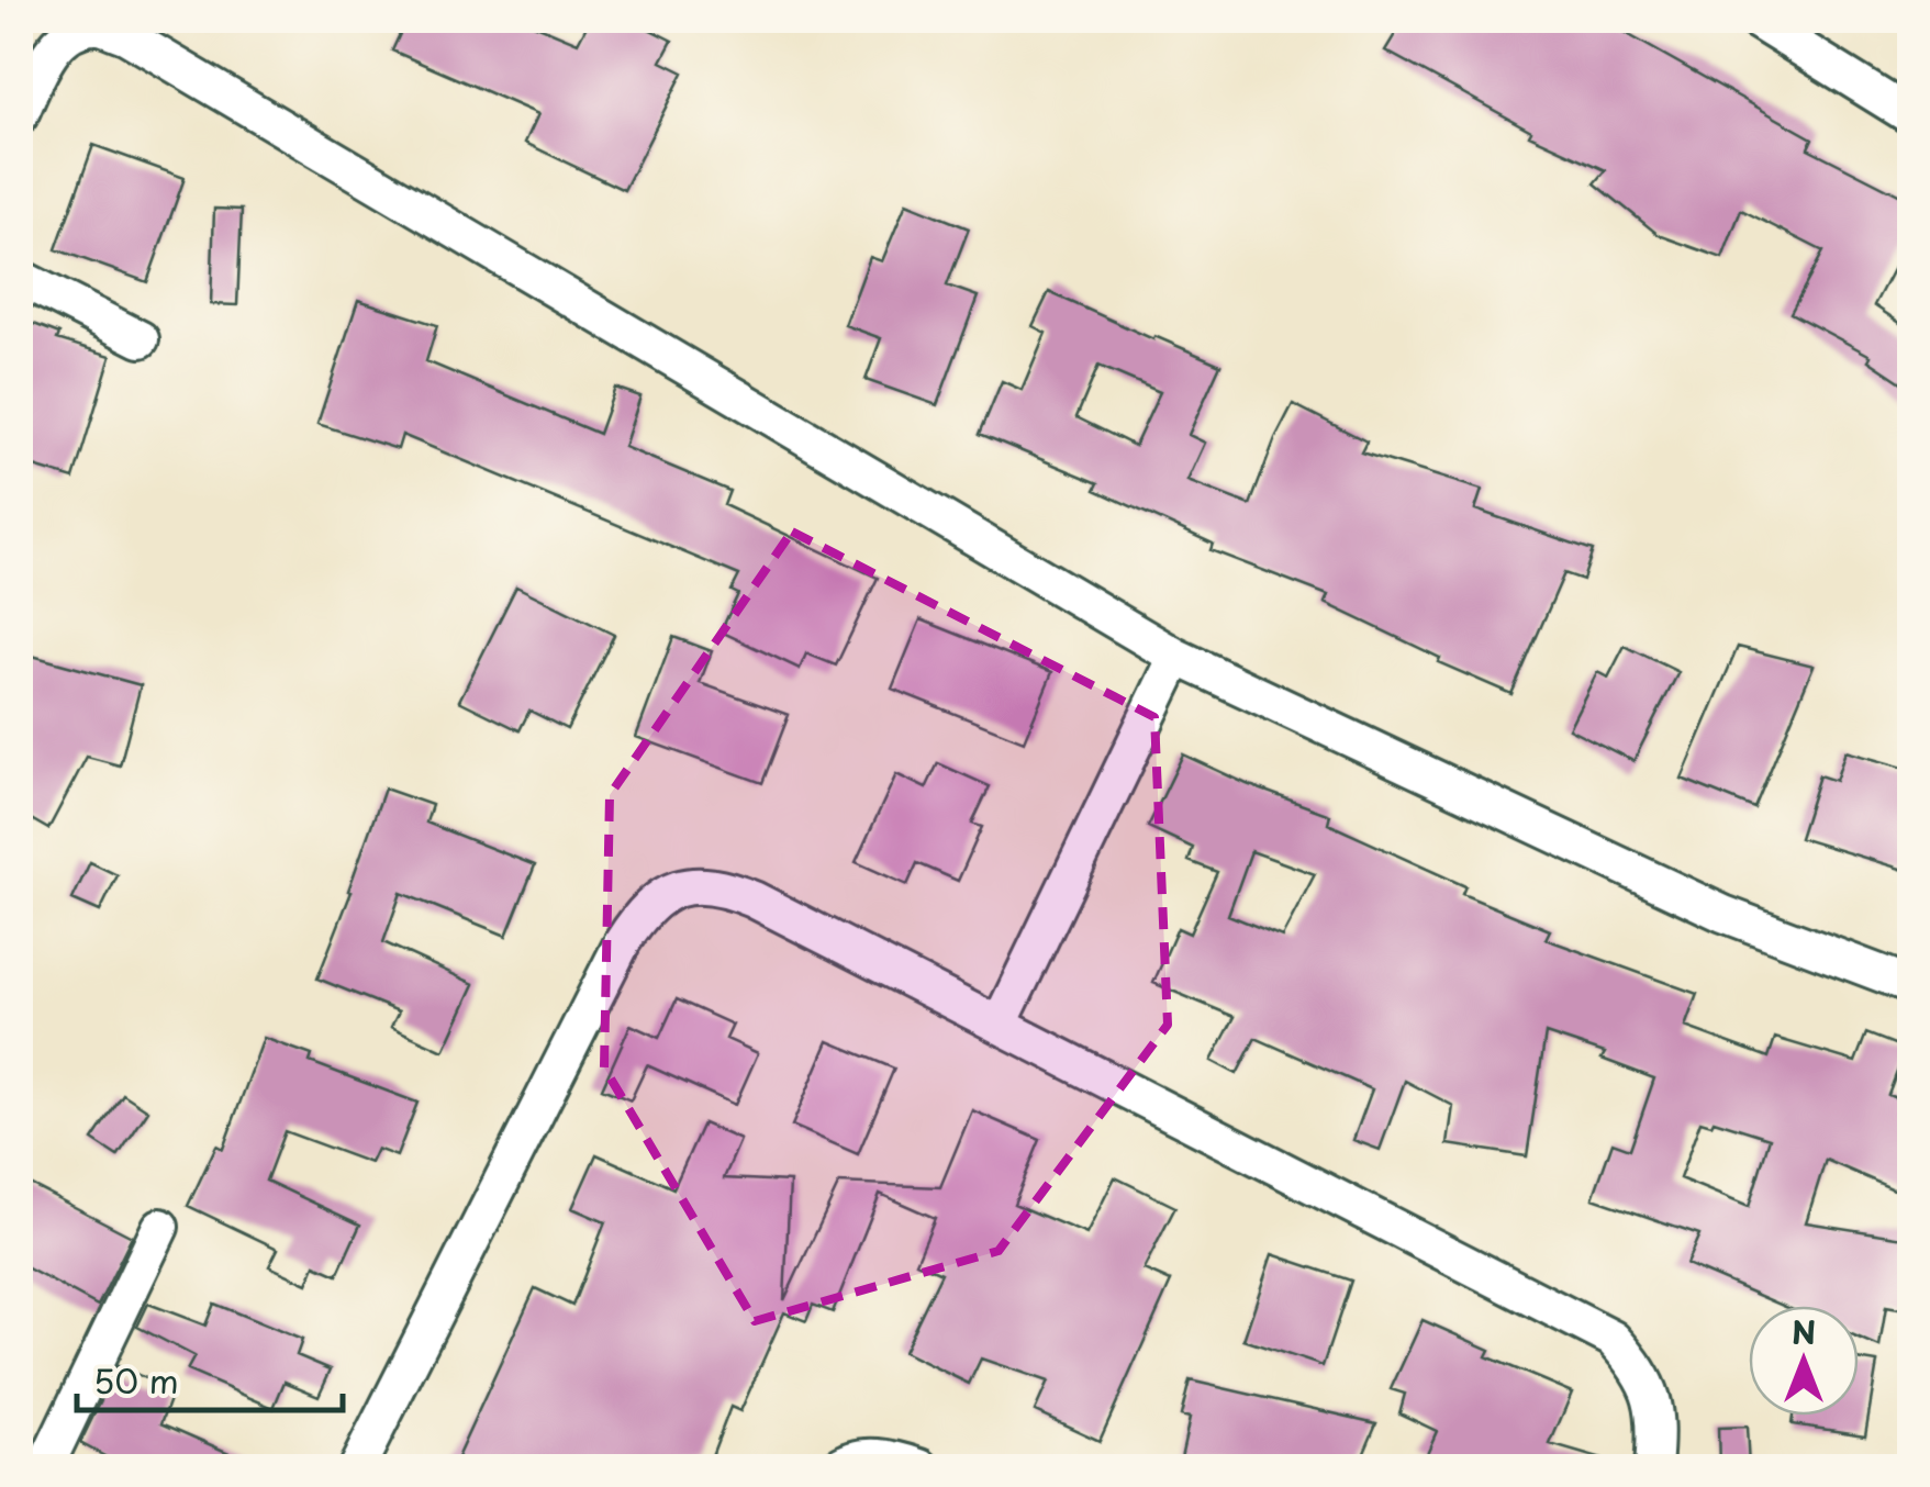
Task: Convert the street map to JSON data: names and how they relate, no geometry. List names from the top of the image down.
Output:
{
  "scale_bar": "50 m",
  "north": "top"
}
